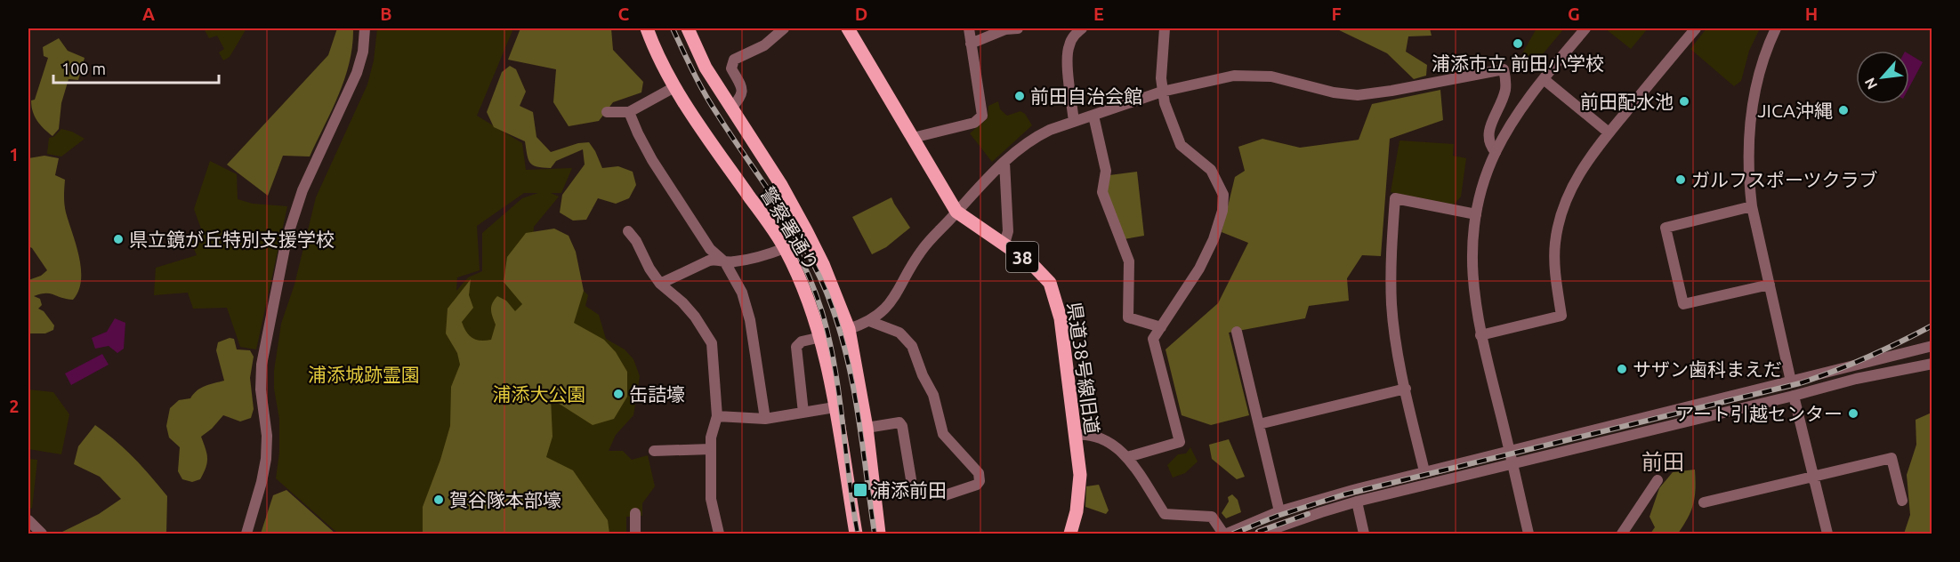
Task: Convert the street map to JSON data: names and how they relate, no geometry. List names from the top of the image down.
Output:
{
  "streets": {
    "main road": ["警察署通り", "38", "県道38号線旧道"]
  },
  "districts": ["前田"],
  "parks": ["浦添城跡霊園", "浦添大公園"],
  "places": {
    "other": [
      "浦添市立 前田小学校",
      "前田自治会館",
      "前田配水池",
      "JICA沖縄",
      "ガルフスポーツクラブ",
      "県立鏡が丘特別支援学校",
      "サザン歯科まえだ",
      "缶詰壕",
      "アート引越センター",
      "賀谷隊本部壕"
    ],
    "transit": ["浦添前田"]
  },
  "scale_bar": "100 m",
  "north": "bottom left",
  "grid": {
    "columns": [
      "A",
      "B",
      "C",
      "D",
      "E",
      "F",
      "G",
      "H"
    ],
    "rows": ["1", "2"]
  }
}
